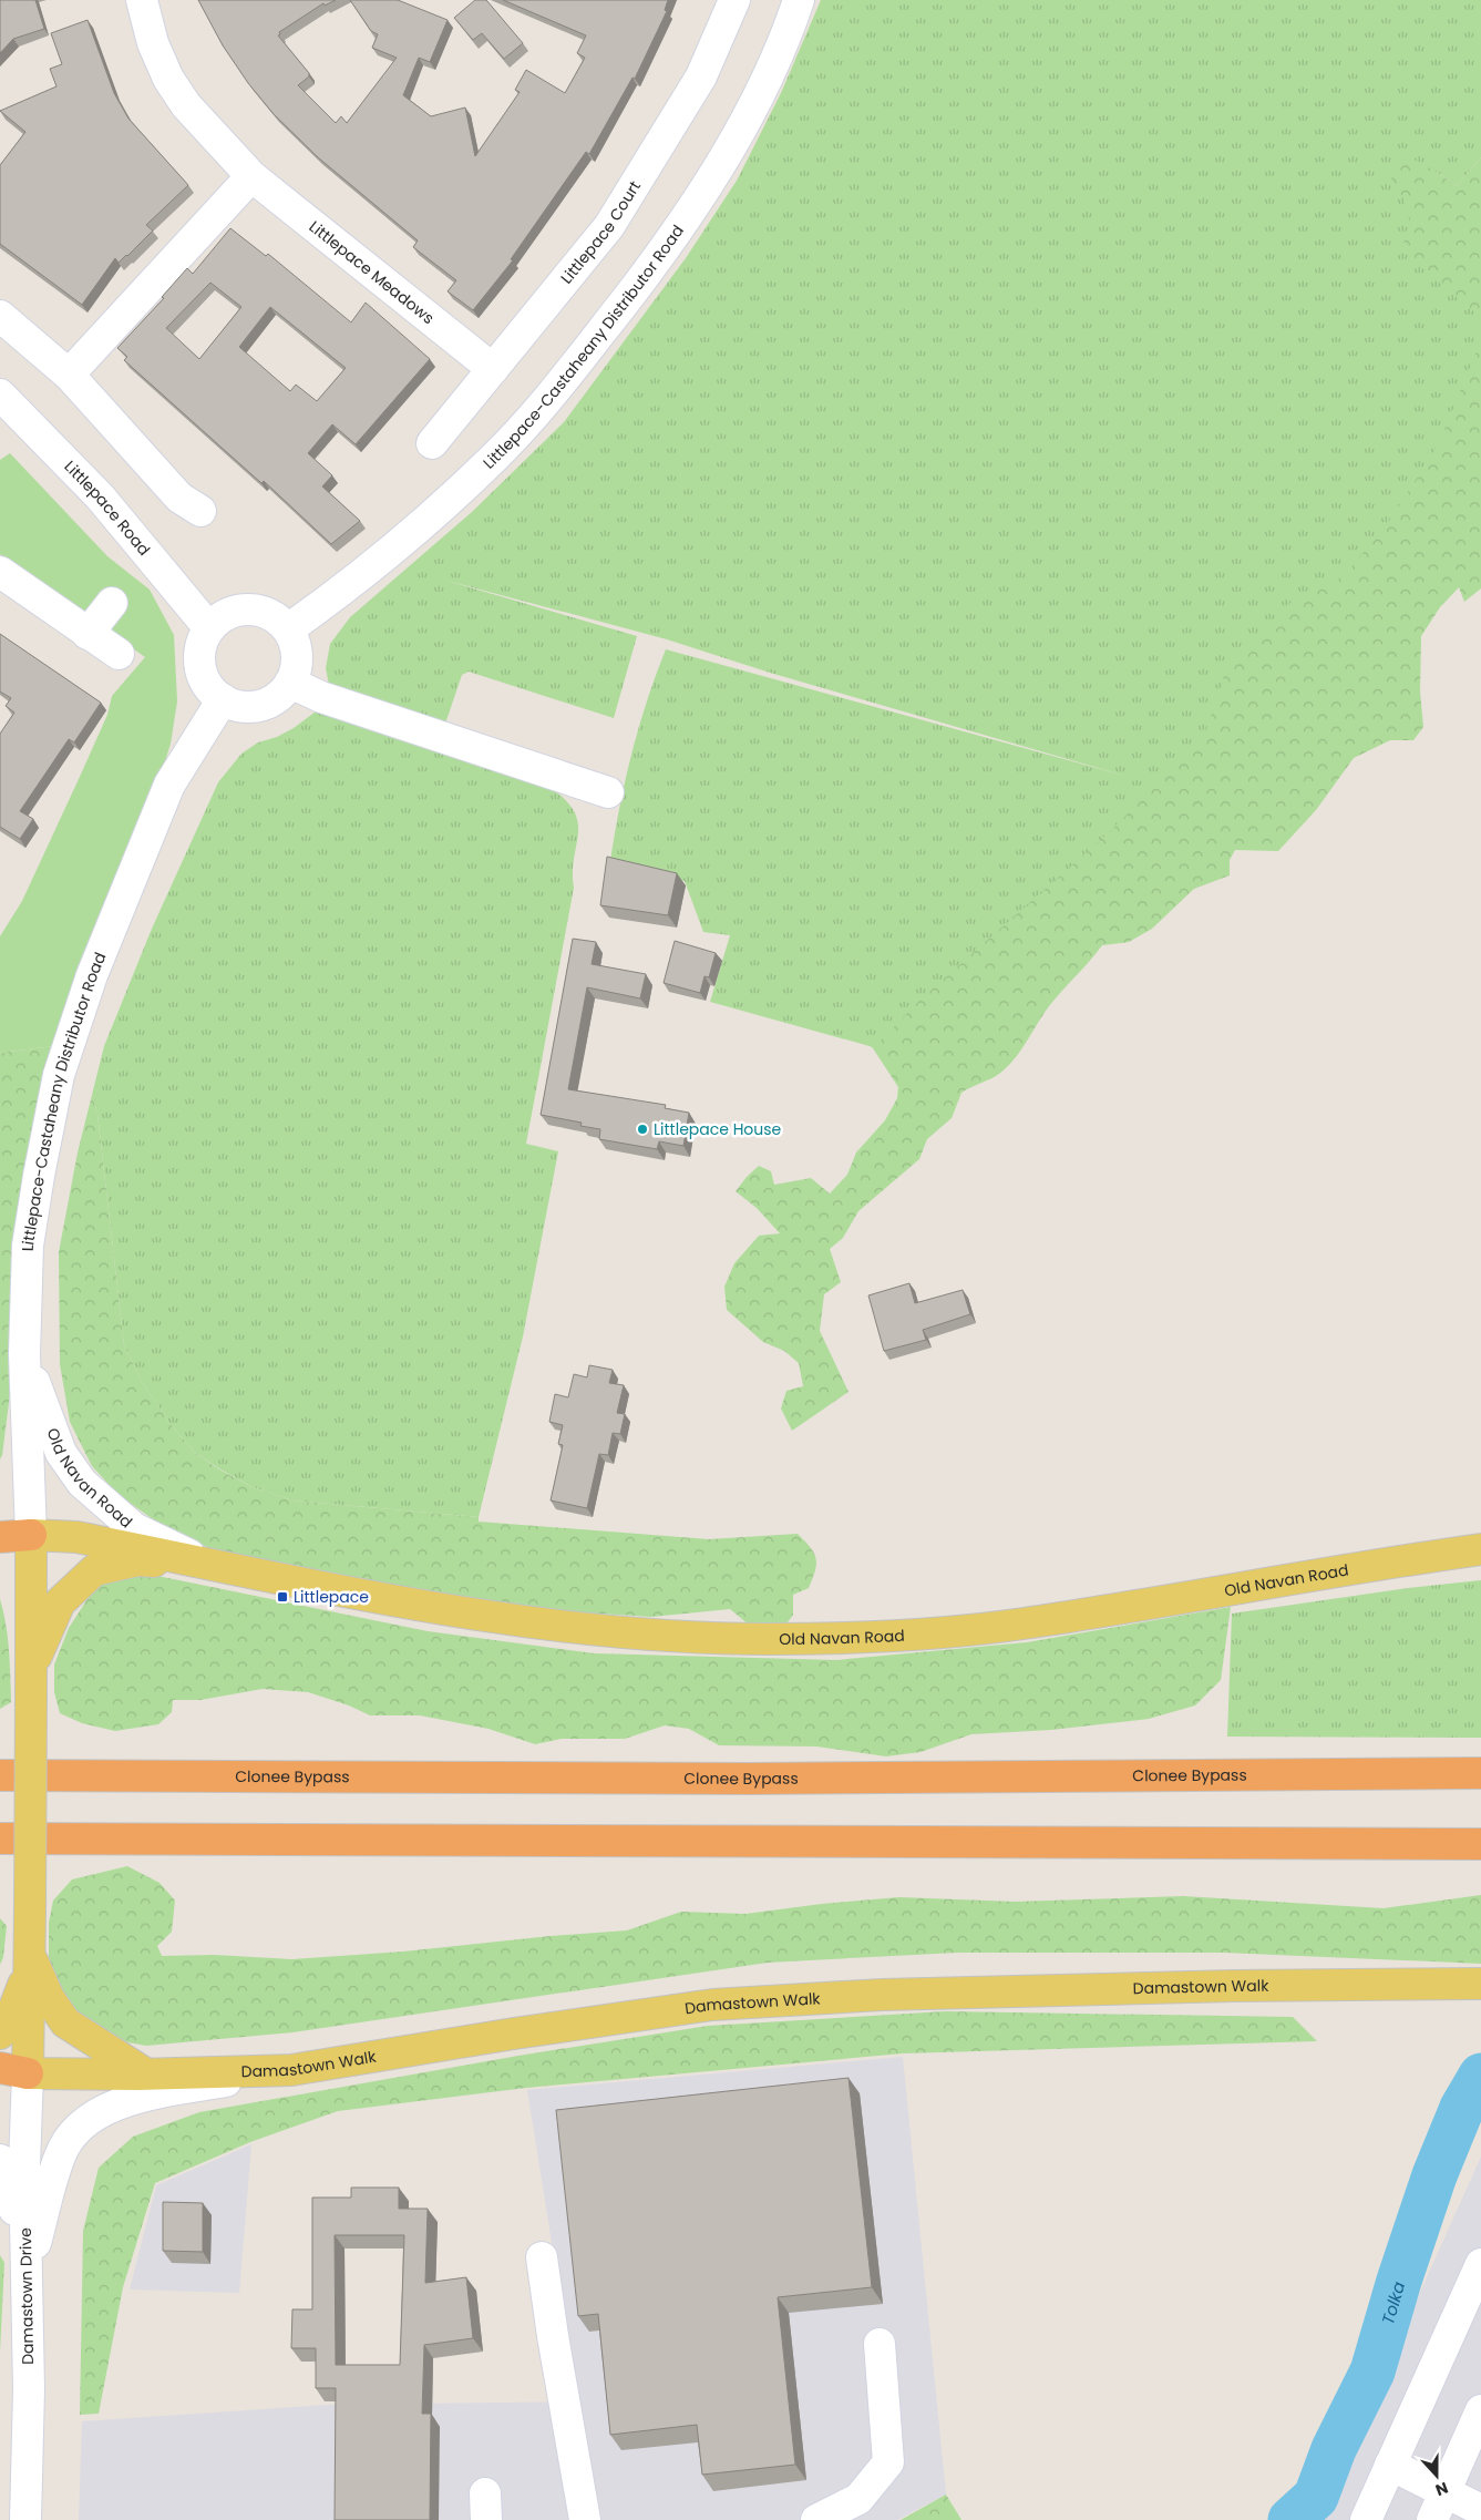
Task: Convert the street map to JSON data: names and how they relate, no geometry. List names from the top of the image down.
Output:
{
  "streets": {
    "highway": ["Clonee Bypass"],
    "main road": ["Old Navan Road", "Damastown Walk"],
    "street": [
      "Littlepace Court",
      "Littlepace Meadows",
      "Littlepace-Castaheany Distributor Road",
      "Littlepace Road",
      "Damastown Drive"
    ]
  },
  "crossings": [
    ["Littlepace Court", "Littlepace Meadows"],
    ["Littlepace-Castaheany Distributor Road", "Littlepace Road"],
    ["Littlepace-Castaheany Distributor Road", "Old Navan Road"],
    ["Damastown Walk", "Damastown Drive"]
  ],
  "water": ["Tolka"],
  "places": {
    "other": ["Littlepace House"],
    "transit": ["Littlepace"]
  },
  "north": "bottom"
}
